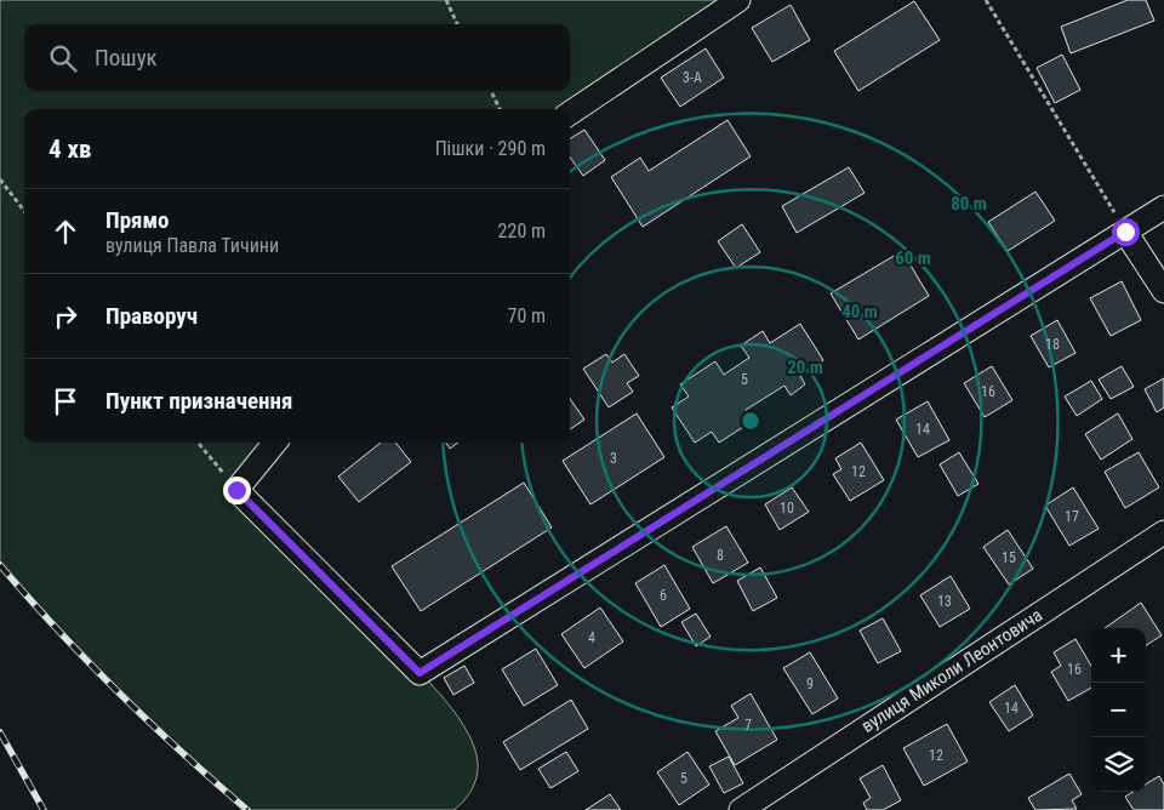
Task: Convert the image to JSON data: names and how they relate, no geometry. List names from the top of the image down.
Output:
{
  "streets": {
    "street": ["вулиця Миколи Леонтовича"]
  },
  "house_numbers": [
    "3-А",
    "18",
    "5",
    "16",
    "14",
    "3",
    "12",
    "10",
    "17",
    "8",
    "15",
    "6",
    "13",
    "4",
    "16",
    "9",
    "14",
    "7",
    "12",
    "5"
  ],
  "page": {
    "search": "Пошук",
    "heading": ["4 хв", "Пішки · 290 m"],
    "list": [
      ["Прямо", "вулиця Павла Тичини", "220 m"],
      ["Праворуч", "70 m"],
      "Пункт призначення"
    ],
    "map_buttons": ["+", "−"]
  },
  "rings": [
    "80 m",
    "60 m",
    "40 m",
    "20 m"
  ]
}
